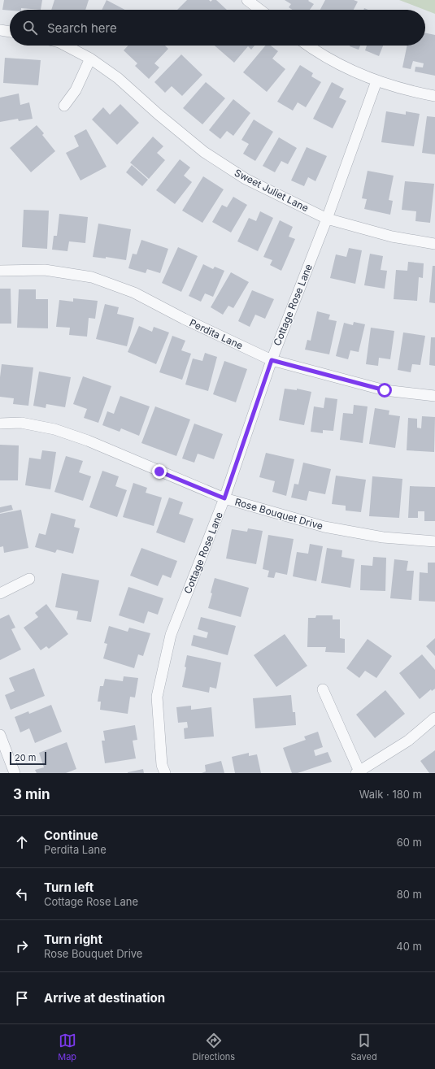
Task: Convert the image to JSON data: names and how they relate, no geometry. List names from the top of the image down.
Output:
{
  "streets": {
    "street": [
      "Sweet Juliet Lane",
      "Cottage Rose Lane",
      "Perdita Lane",
      "Rose Bouquet Drive"
    ]
  },
  "crossings": [
    ["Sweet Juliet Lane", "Cottage Rose Lane"],
    ["Cottage Rose Lane", "Perdita Lane"],
    ["Cottage Rose Lane", "Rose Bouquet Drive"]
  ],
  "scale_bar": "20 m",
  "page": {
    "search": "Search here",
    "scale": "20 m",
    "heading": ["3 min", "Walk · 180 m"],
    "list": [
      ["Continue", "Perdita Lane", "60 m"],
      ["Turn left", "Cottage Rose Lane", "80 m"],
      ["Turn right", "Rose Bouquet Drive", "40 m"],
      "Arrive at destination"
    ],
    "nav": ["Map", "Directions", "Saved"]
  }
}
